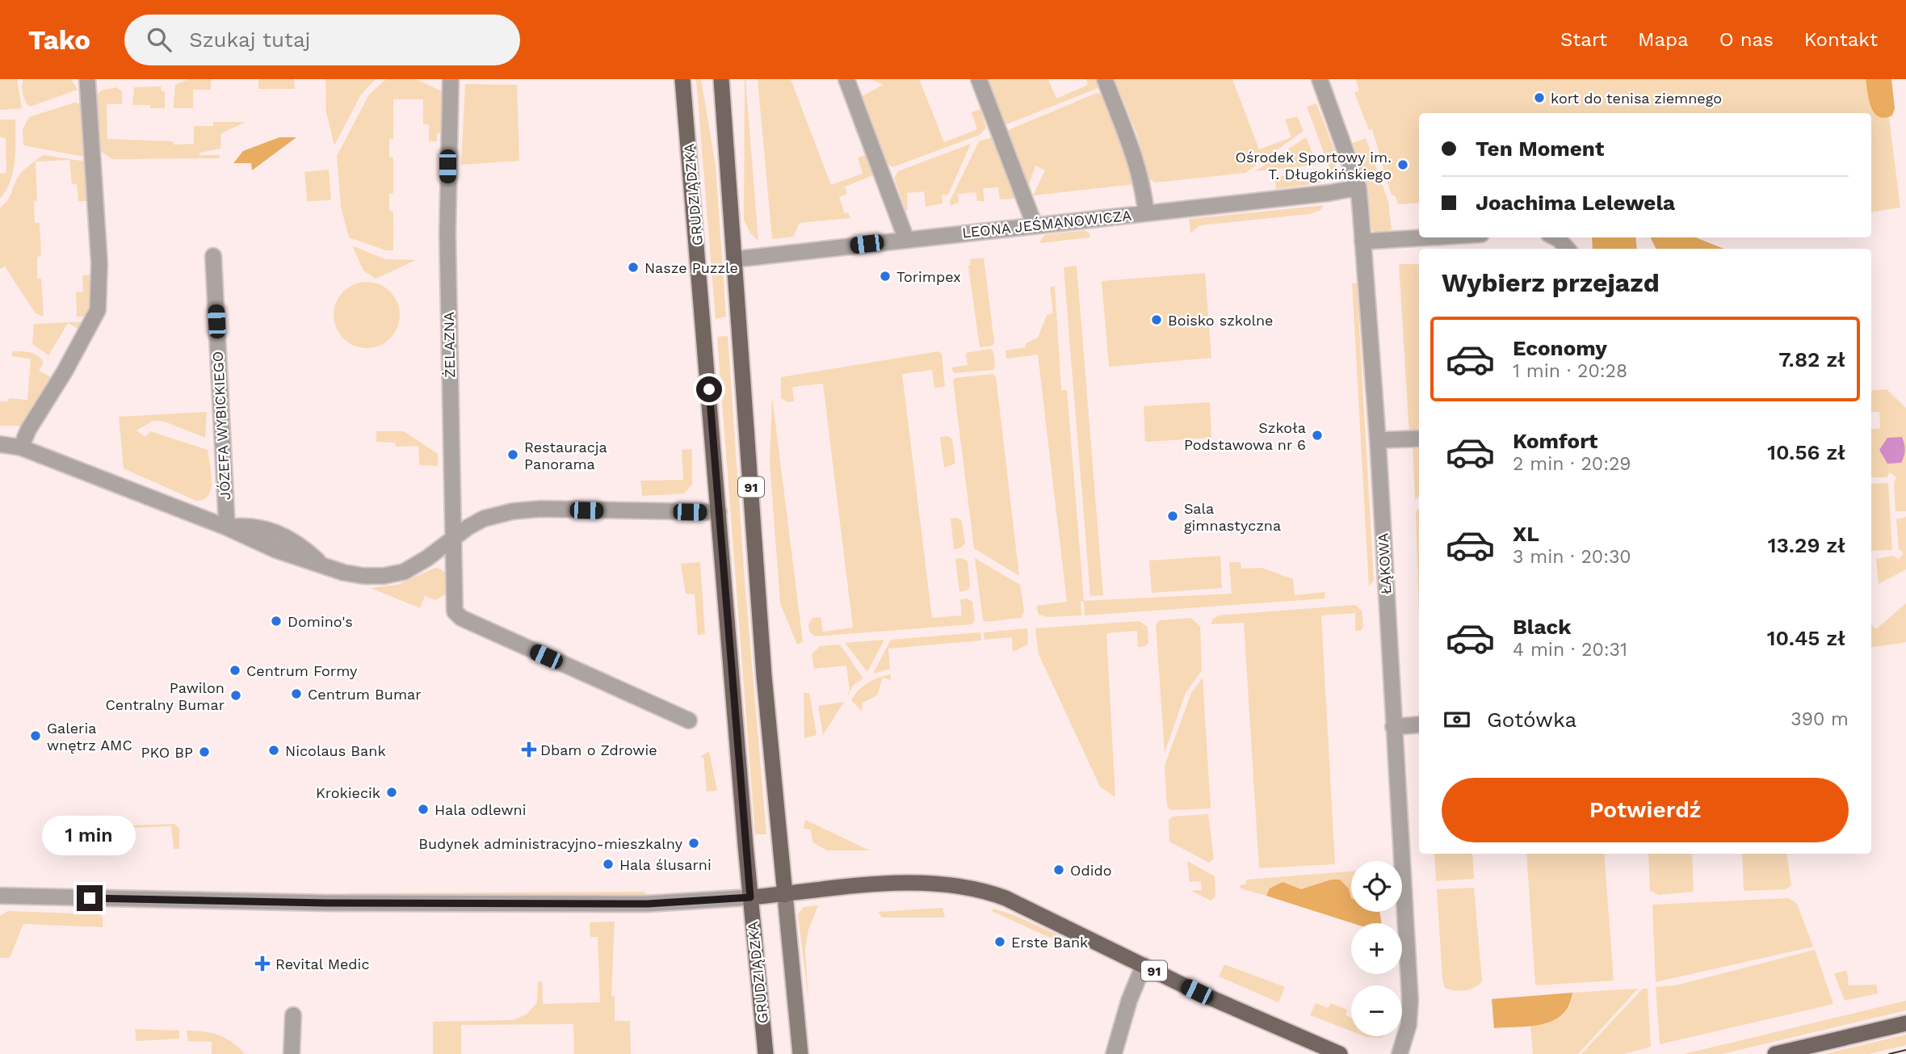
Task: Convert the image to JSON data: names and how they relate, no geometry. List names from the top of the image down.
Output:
{
  "streets": {
    "main road": ["GRUDZIĄDZKA", "91"],
    "street": [
      "LEONA JEŚMANOWICZA",
      "ŻELAZNA",
      "JÓZEFA WYBICKIEGO",
      "ŁĄKOWA"
    ]
  },
  "crossings": [
    ["GRUDZIĄDZKA", "JÓZEFA WYBICKIEGO"],
    ["GRUDZIĄDZKA", "91"],
    ["LEONA JEŚMANOWICZA", "91"],
    ["LEONA JEŚMANOWICZA", "ŁĄKOWA"],
    ["ŻELAZNA", "JÓZEFA WYBICKIEGO"]
  ],
  "places": {
    "other": [
      "kort do tenisa ziemnego",
      "Ośrodek Sportowy im. T. Długokińskiego",
      "Nasze Puzzle",
      "Torimpex",
      "Boisko szkolne",
      "Szkoła Podstawowa nr 6",
      "Restauracja Panorama",
      "Sala gimnastyczna",
      "Domino's",
      "Centrum Formy",
      "Centrum Bumar",
      "Pawilon Centralny Bumar",
      "Galeria wnętrz AMC",
      "Nicolaus Bank",
      "PKO BP",
      "Krokiecik",
      "Hala odlewni",
      "Budynek administracyjno-mieszkalny",
      "Hala ślusarni",
      "Odido",
      "Erste Bank"
    ],
    "health": ["Dbam o Zdrowie", "Revital Medic"]
  },
  "page": {
    "header": "Tako",
    "search": "Szukaj tutaj",
    "nav": [
      "Start",
      "Mapa",
      "O nas",
      "Kontakt"
    ],
    "banner": ["Ten Moment", "Joachima Lelewela"],
    "heading": "Wybierz przejazd",
    "list": [
      {
        "name": "Economy",
        "note": "1 min · 20:28",
        "value": "7.82 zł"
      },
      {
        "name": "Komfort",
        "note": "2 min · 20:29",
        "value": "10.56 zł"
      },
      {
        "name": "XL",
        "note": "3 min · 20:30",
        "value": "13.29 zł"
      },
      {
        "name": "Black",
        "note": "4 min · 20:31",
        "value": "10.45 zł"
      }
    ],
    "pay": ["Gotówka", "390 m"],
    "buttons": "Potwierdź",
    "bubble": "1 min",
    "map_buttons": ["+", "−"]
  }
}
